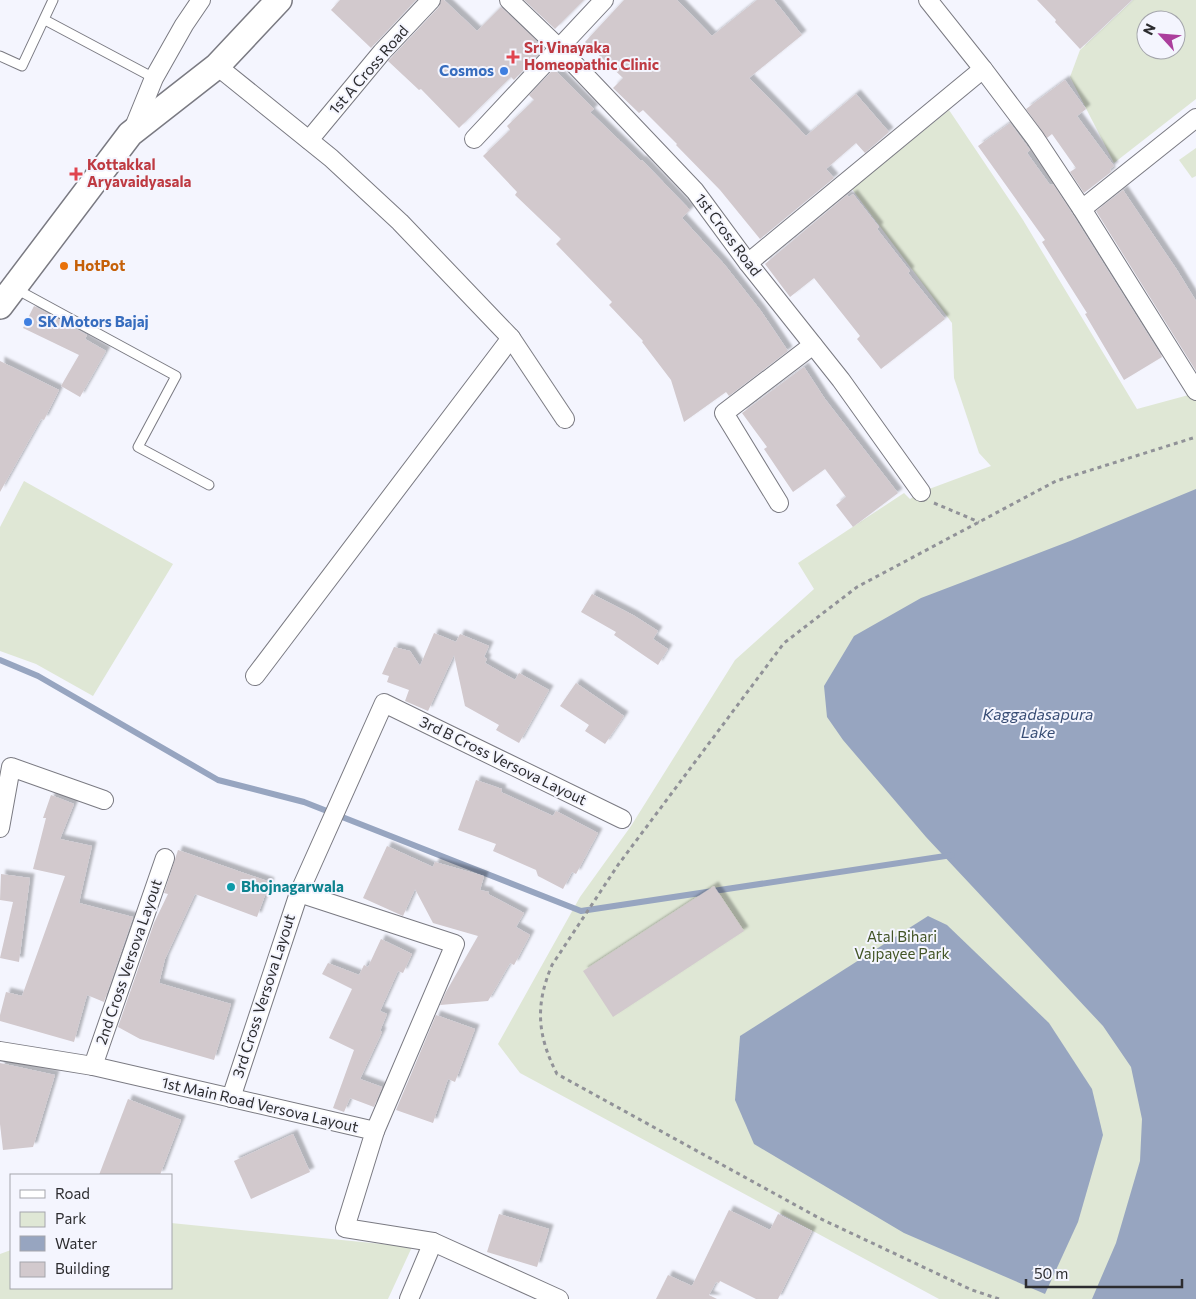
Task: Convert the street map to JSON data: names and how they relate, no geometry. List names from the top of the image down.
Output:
{
  "streets": {
    "street": [
      "1st A Cross Road",
      "1st Cross Road",
      "3rd B Cross Versova Layout",
      "2nd Cross Versova Layout",
      "3rd Cross Versova Layout",
      "1st Main Road Versova Layout"
    ]
  },
  "crossings": [
    ["3rd B Cross Versova Layout", "3rd Cross Versova Layout"],
    ["2nd Cross Versova Layout", "1st Main Road Versova Layout"],
    ["3rd Cross Versova Layout", "1st Main Road Versova Layout"]
  ],
  "water": ["Kaggadasapura Lake"],
  "parks": ["Atal Bihari Vajpayee Park"],
  "places": {
    "health": ["Sri Vinayaka Homeopathic Clinic", "Kottakkal Aryavaidyasala"],
    "other": [
      "Cosmos",
      "HotPot",
      "SK Motors Bajaj",
      "Bhojnagarwala"
    ]
  },
  "legend": [
    "Road",
    "Park",
    "Water",
    "Building"
  ],
  "scale_bar": "50 m",
  "north": "top left"
}
